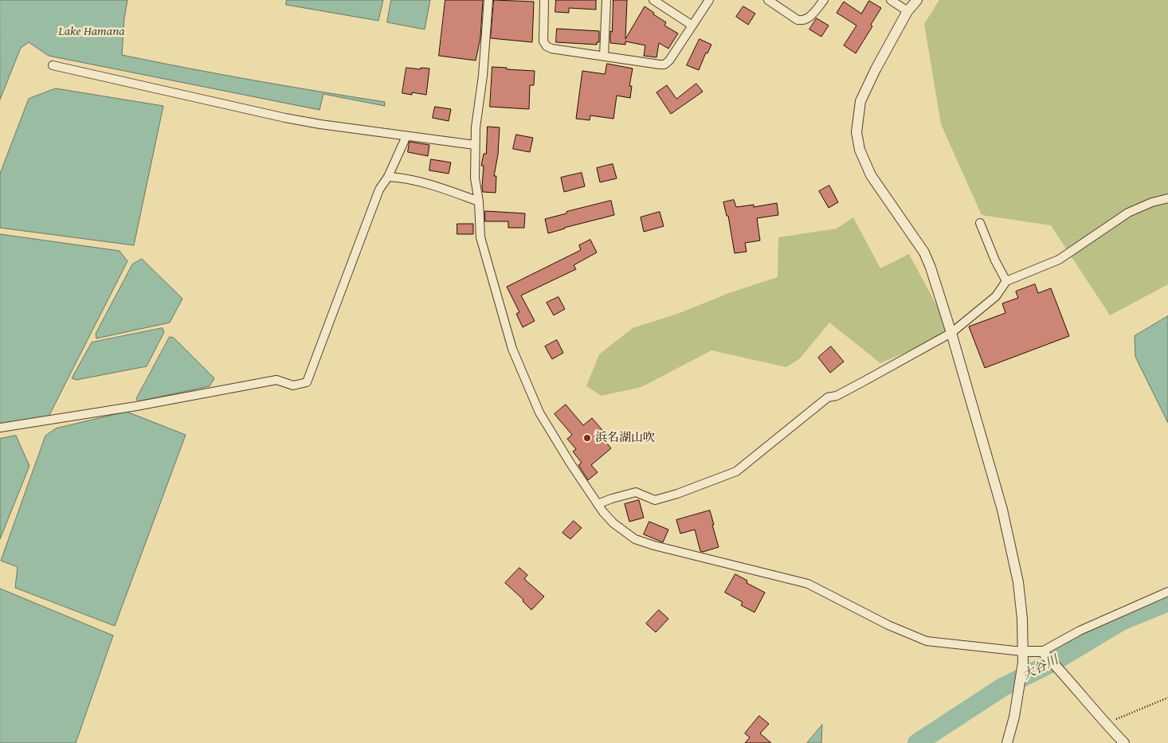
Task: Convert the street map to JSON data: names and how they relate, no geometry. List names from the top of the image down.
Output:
{
  "water": ["Lake Hamana", "大谷川"],
  "places": ["浜名湖山吹"]
}
